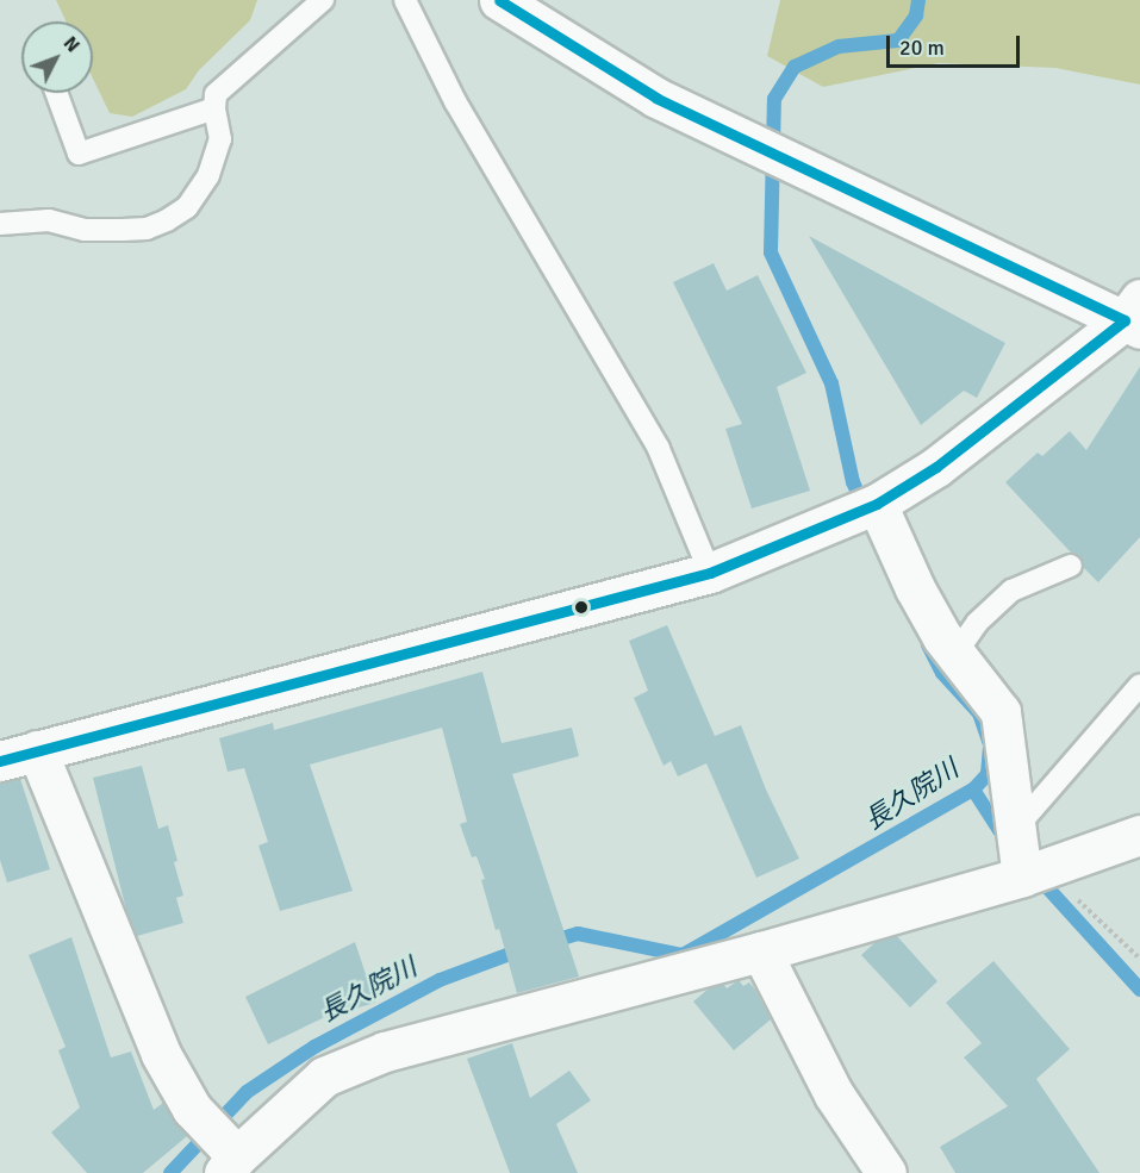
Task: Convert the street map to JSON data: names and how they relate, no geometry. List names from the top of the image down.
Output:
{
  "water": ["長久院川"],
  "scale_bar": "20 m",
  "north": "top right"
}
